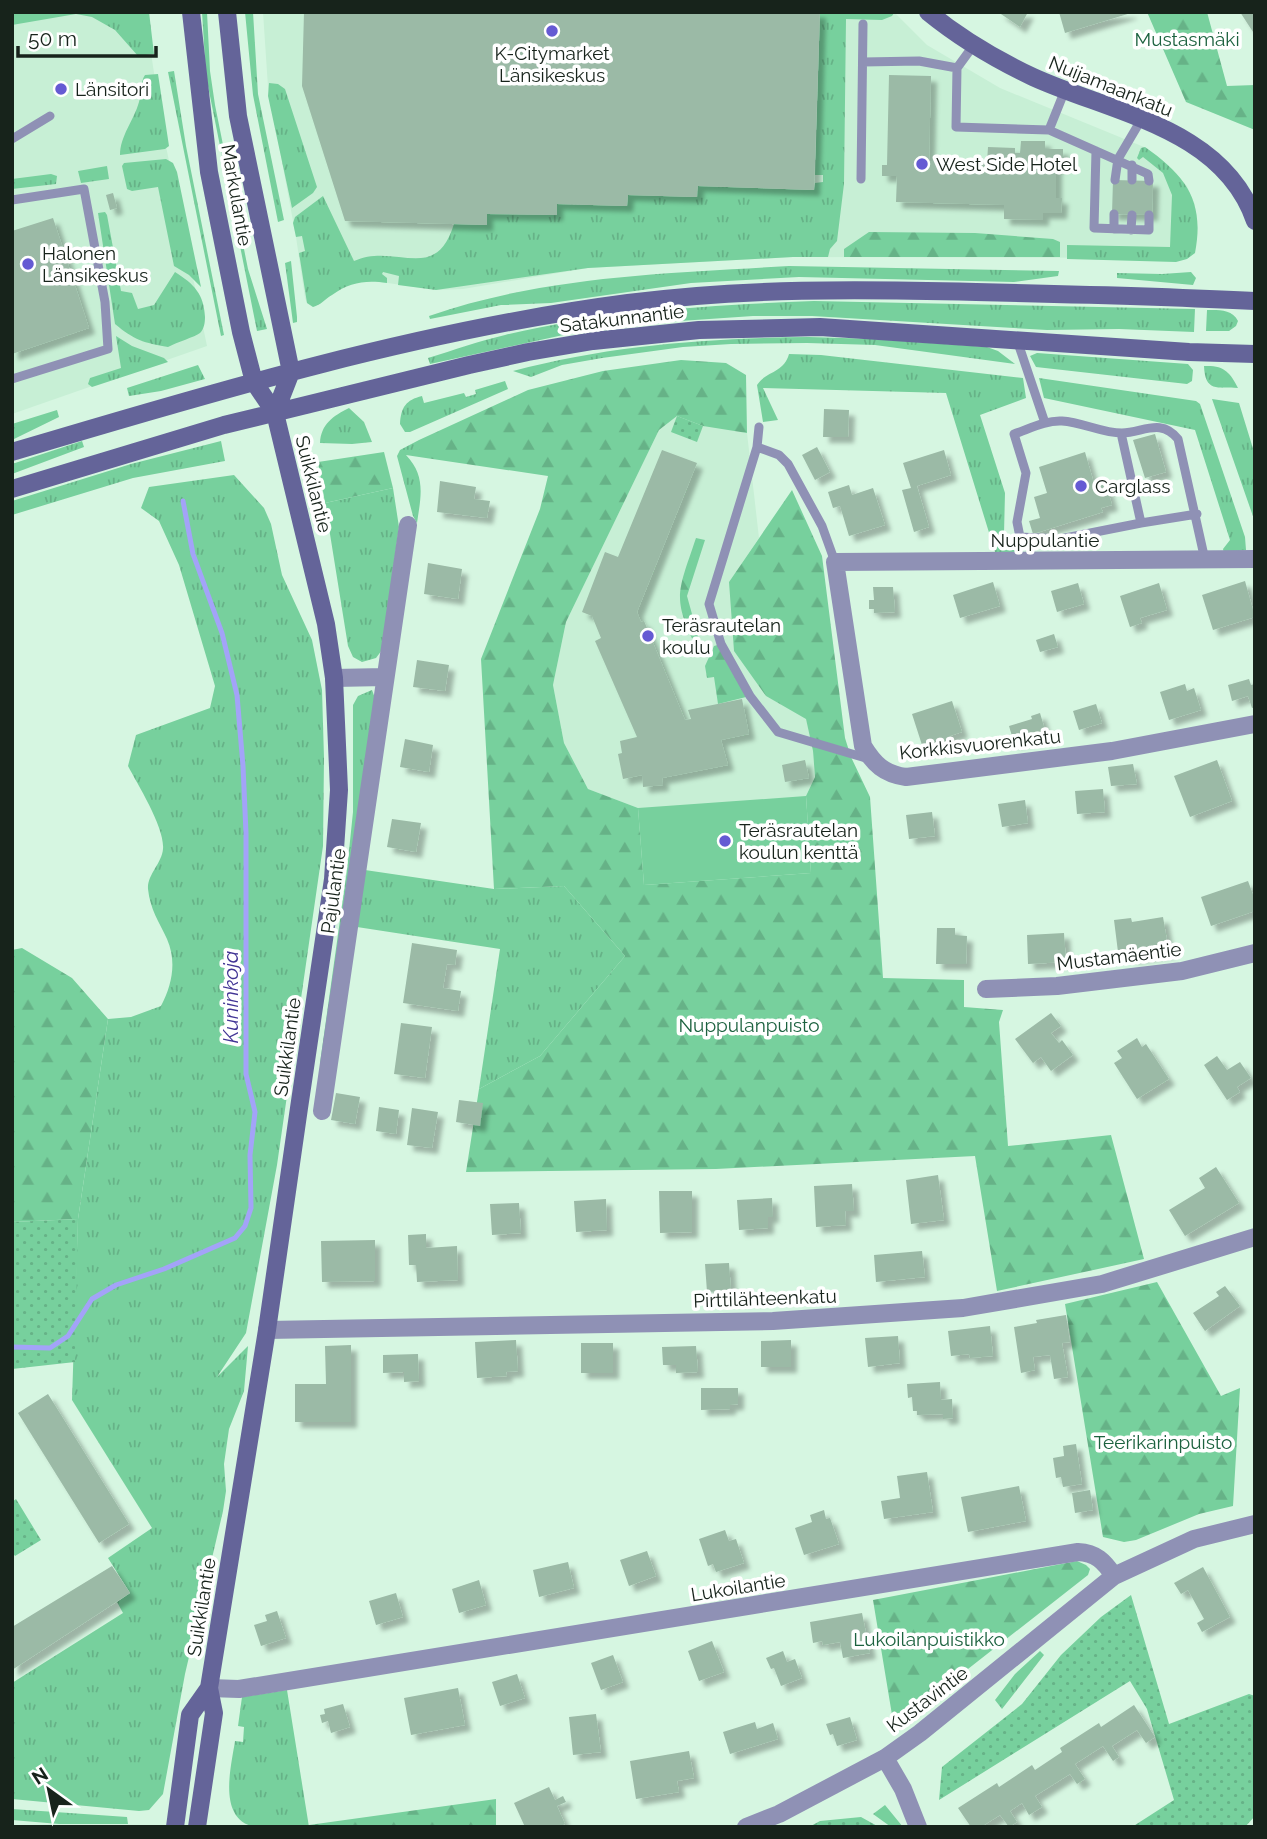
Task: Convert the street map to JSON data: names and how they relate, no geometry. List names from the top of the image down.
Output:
{
  "streets": {
    "main road": [
      "Nuijamaankatu",
      "Markulantie",
      "Satakunnantie",
      "Suikkilantie"
    ],
    "street": [
      "Nuppulantie",
      "Korkkisvuorenkatu",
      "Pajulantie",
      "Mustamäentie",
      "Pirttilähteenkatu",
      "Lukoilantie",
      "Kustavintie"
    ]
  },
  "crossings": [
    ["Markulantie", "Satakunnantie"],
    ["Satakunnantie", "Suikkilantie"],
    ["Suikkilantie", "Pirttilähteenkatu"],
    ["Suikkilantie", "Lukoilantie"],
    ["Nuppulantie", "Korkkisvuorenkatu"],
    ["Lukoilantie", "Kustavintie"]
  ],
  "water": ["Kuninkoja"],
  "parks": [
    "Mustasmäki",
    "Nuppulanpuisto",
    "Teerikarinpuisto",
    "Lukoilanpuistikko"
  ],
  "places": [
    "K-Citymarket Länsikeskus",
    "Länsitori",
    "West Side Hotel",
    "Halonen Länsikeskus",
    "Carglass",
    "Teräsrautelan koulu",
    "Teräsrautelan koulun kenttä"
  ],
  "scale_bar": "50 m",
  "north": "top left"
}
